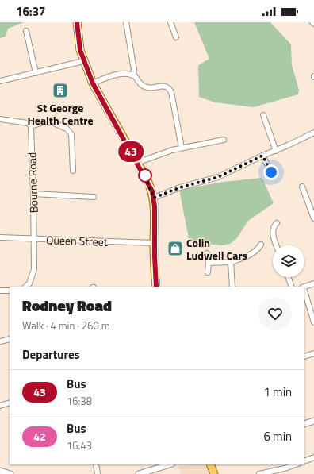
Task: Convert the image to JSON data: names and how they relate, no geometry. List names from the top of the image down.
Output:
{
  "streets": {
    "street": ["Bourne Road", "Queen Street"]
  },
  "crossings": [
    ["Bourne Road", "Queen Street"]
  ],
  "places": {
    "building": ["St George Health Centre"],
    "shop": ["Colin Ludwell Cars"]
  },
  "lines": ["bus line 43"],
  "page": {
    "status": "16:37",
    "on_map": "43",
    "heading": [
      ["Rodney Road", "Walk · 4 min · 260 m"],
      "Departures"
    ],
    "list": [
      {
        "mark": "43",
        "name": "Bus",
        "note": "16:38",
        "value": "1 min"
      },
      {
        "mark": "42",
        "name": "Bus",
        "note": "16:43",
        "value": "6 min"
      }
    ]
  }
}
